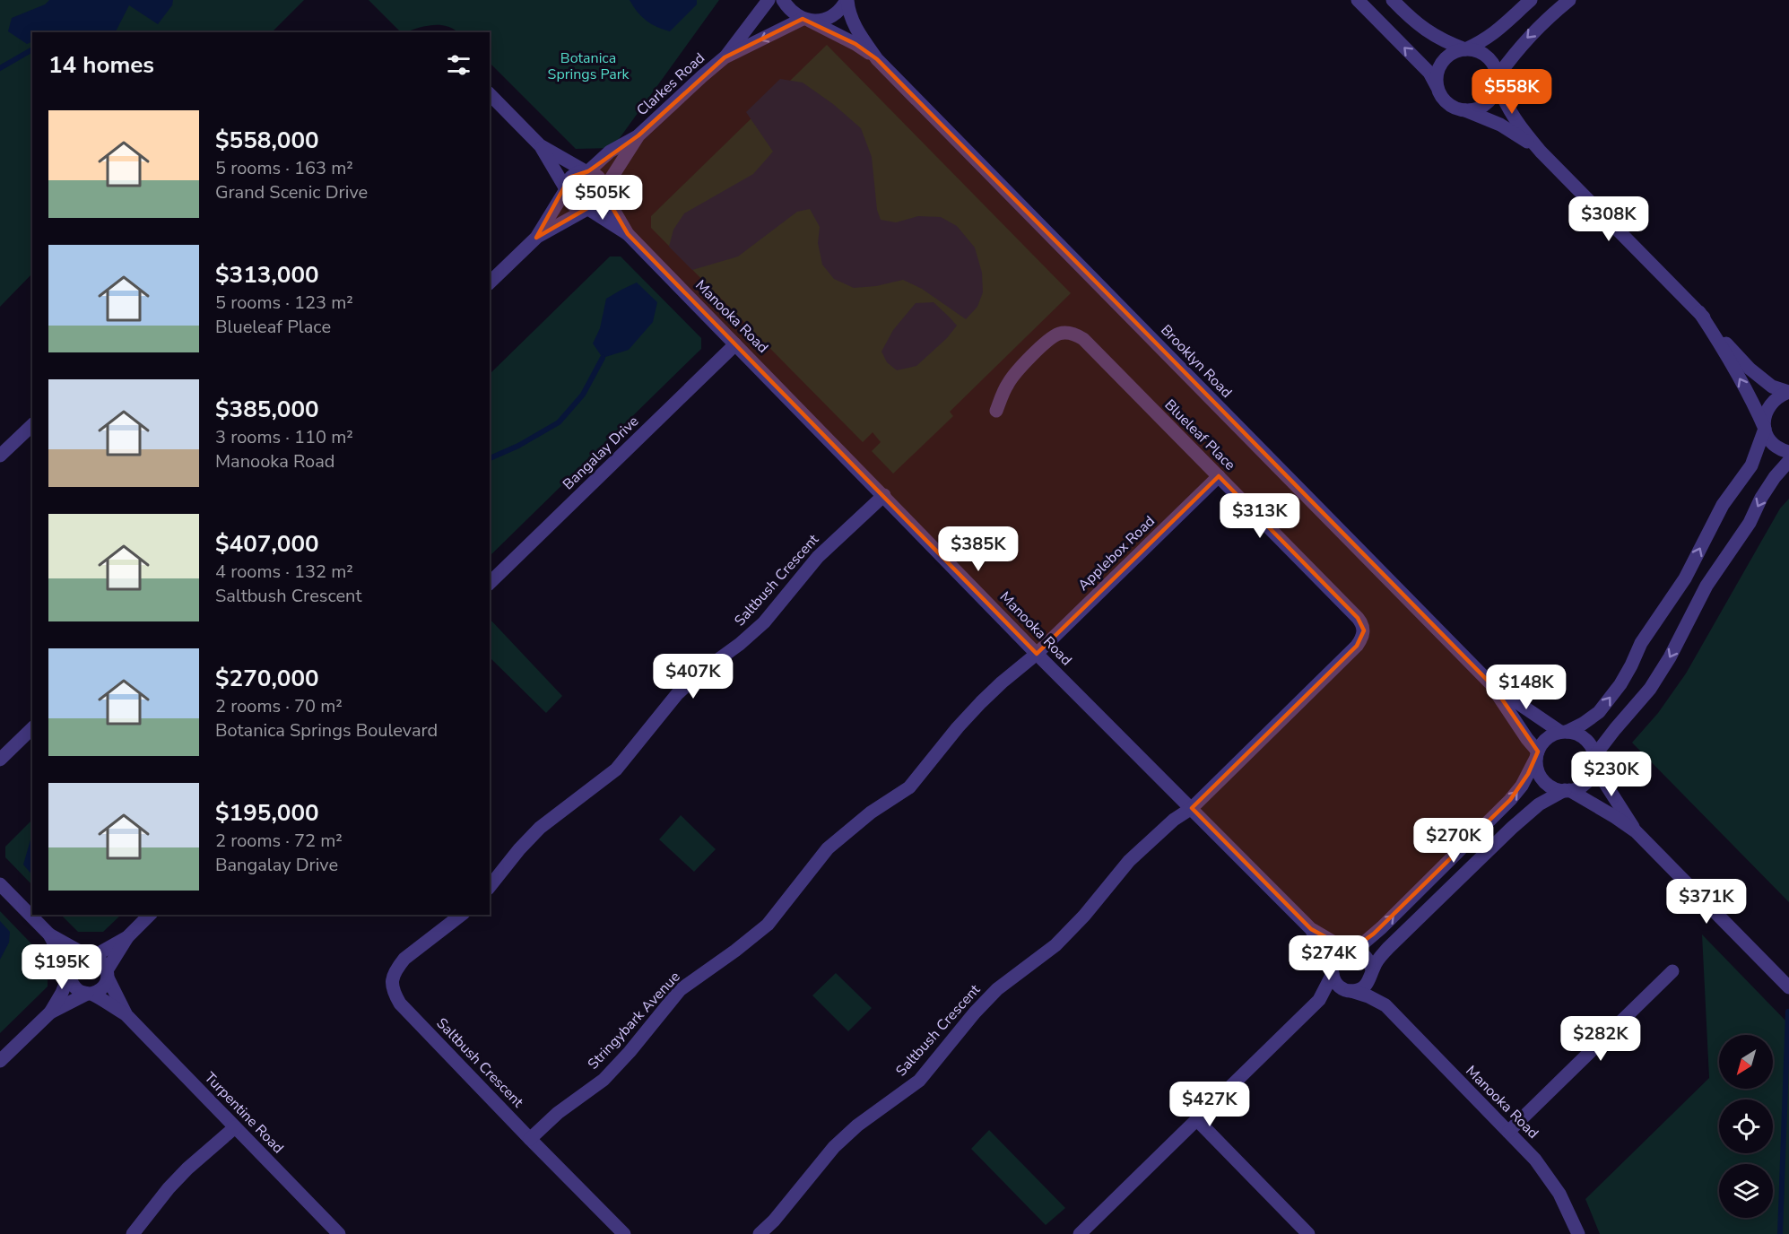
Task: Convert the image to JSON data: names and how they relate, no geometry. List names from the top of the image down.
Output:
{
  "streets": {
    "street": [
      "Clarkes Road",
      "Manooka Road",
      "Brooklyn Road",
      "Blueleaf Place",
      "Bangalay Drive",
      "Applebox Road",
      "Saltbush Crescent",
      "Stringybark Avenue",
      "Turpentine Road"
    ]
  },
  "crossings": [
    ["Clarkes Road", "Manooka Road"],
    ["Clarkes Road", "Brooklyn Road"],
    ["Manooka Road", "Blueleaf Place"],
    ["Manooka Road", "Bangalay Drive"],
    ["Manooka Road", "Applebox Road"],
    ["Manooka Road", "Saltbush Crescent"],
    ["Manooka Road", "Stringybark Avenue"],
    ["Blueleaf Place", "Applebox Road"],
    ["Blueleaf Place", "Saltbush Crescent"],
    ["Applebox Road", "Stringybark Avenue"],
    ["Saltbush Crescent", "Stringybark Avenue"]
  ],
  "parks": ["Botanica Springs Park"],
  "north": "bottom left",
  "page": {
    "heading": "14 homes",
    "price": [
      "$558K",
      "$505K",
      "$308K",
      "$313K",
      "$385K",
      "$407K",
      "$148K",
      "$230K",
      "$270K",
      "$371K",
      "$274K",
      "$195K",
      "$282K",
      "$427K"
    ],
    "list": [
      {
        "name": "$558,000",
        "note": "5 rooms · 163 m² · Grand Scenic Drive"
      },
      {
        "name": "$313,000",
        "note": "5 rooms · 123 m² · Blueleaf Place"
      },
      {
        "name": "$385,000",
        "note": "3 rooms · 110 m² · Manooka Road"
      },
      {
        "name": "$407,000",
        "note": "4 rooms · 132 m² · Saltbush Crescent"
      },
      {
        "name": "$270,000",
        "note": "2 rooms · 70 m² · Botanica Springs Boulevard"
      },
      {
        "name": "$195,000",
        "note": "2 rooms · 72 m² · Bangalay Drive"
      }
    ]
  }
}
